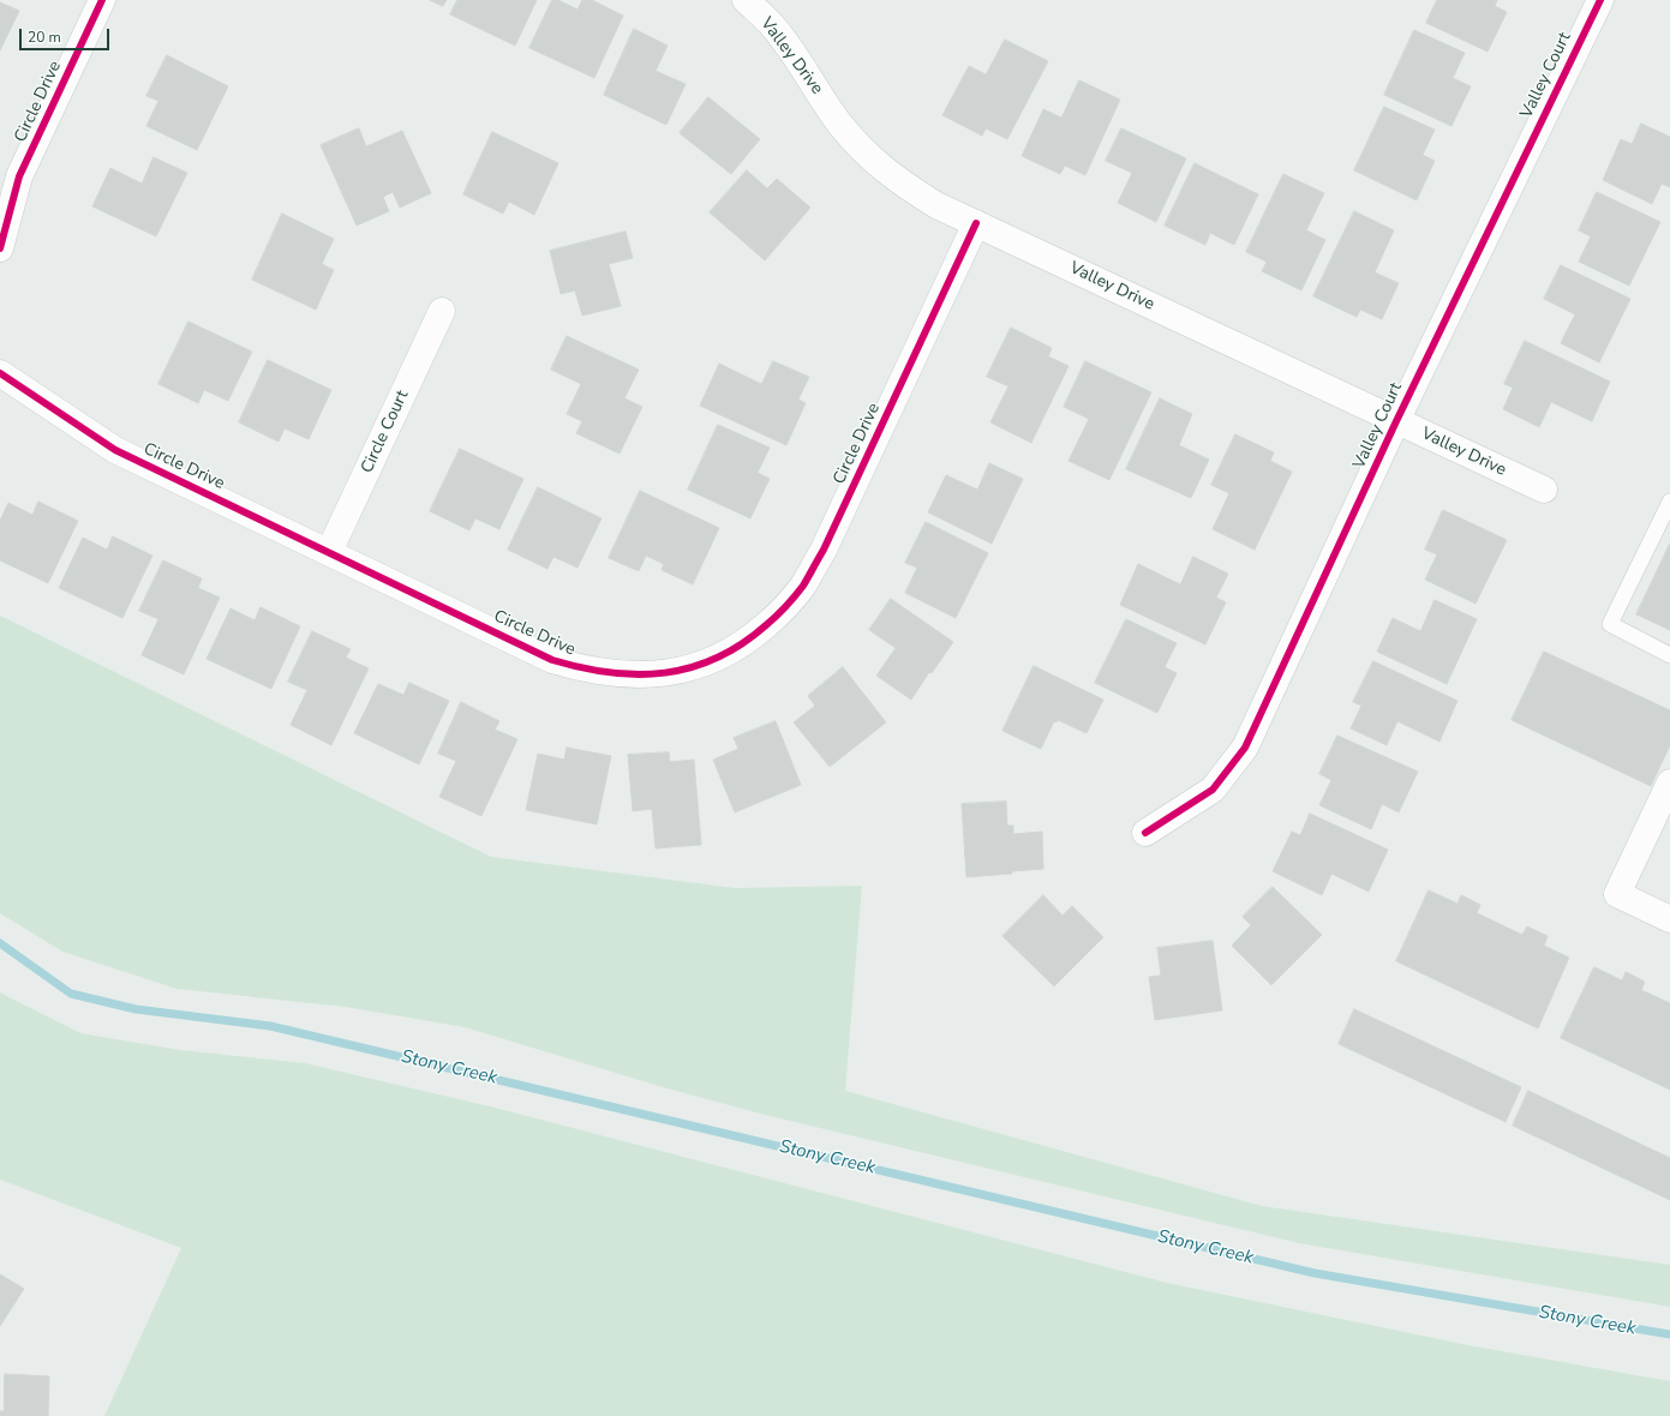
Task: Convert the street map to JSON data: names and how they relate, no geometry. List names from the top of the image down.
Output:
{
  "streets": {
    "street": [
      "Valley Drive",
      "Valley Court",
      "Circle Drive",
      "Circle Court"
    ]
  },
  "crossings": [
    ["Valley Drive", "Valley Court"],
    ["Valley Drive", "Circle Drive"],
    ["Circle Drive", "Circle Court"]
  ],
  "water": ["Stony Creek"],
  "scale_bar": "20 m"
}
